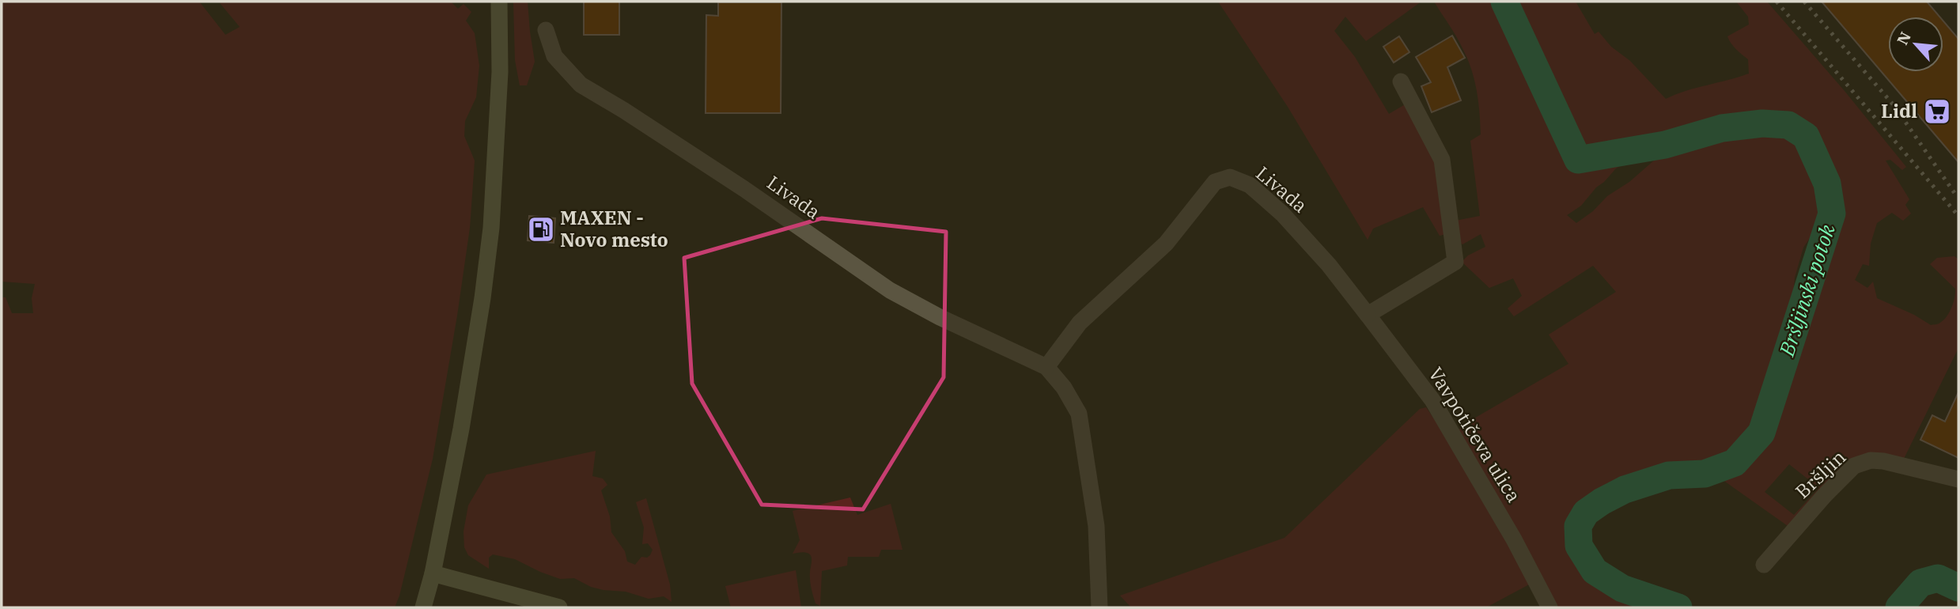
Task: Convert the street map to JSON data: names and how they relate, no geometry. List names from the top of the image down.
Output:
{
  "streets": {
    "street": ["Livada", "Vavpotičeva ulica", "Bršljin"]
  },
  "crossings": [
    ["Livada", "Vavpotičeva ulica"]
  ],
  "water": ["Bršljinski potok"],
  "places": {
    "supermarket": ["Lidl"],
    "fuel station": ["MAXEN - Novo mesto"]
  },
  "north": "top left"
}
